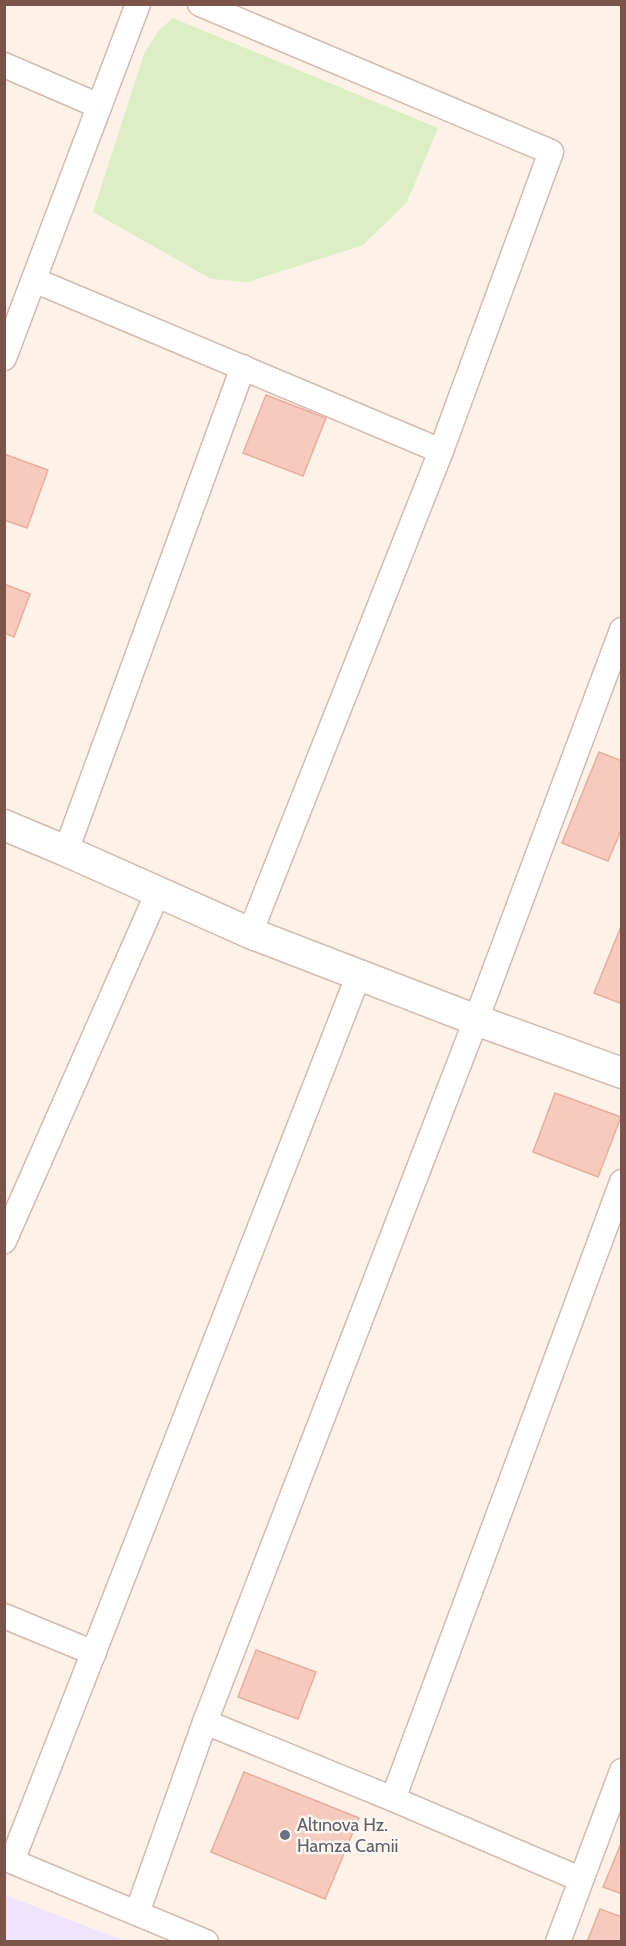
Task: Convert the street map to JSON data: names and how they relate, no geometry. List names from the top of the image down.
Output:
{
  "places": ["Altınova Hz. Hamza Camii"]
}
